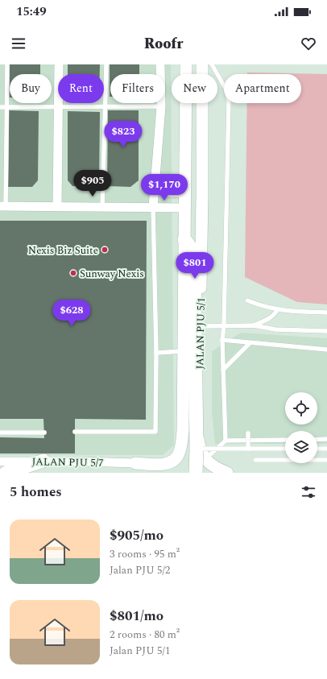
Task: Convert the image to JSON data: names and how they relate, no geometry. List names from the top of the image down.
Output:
{
  "streets": {
    "street": ["JALAN PJU 5/1", "JALAN PJU 5/7"]
  },
  "crossings": [
    ["JALAN PJU 5/1", "JALAN PJU 5/7"]
  ],
  "places": ["Nexis Biz Suite", "Sunway Nexis"],
  "page": {
    "status": "15:49",
    "header": "Roofr",
    "chip": [
      "Buy",
      "Rent",
      "Filters",
      "New",
      "Apartment"
    ],
    "price": [
      "$823",
      "$905",
      "$1,170",
      "$801",
      "$628"
    ],
    "heading": "5 homes",
    "list": [
      {
        "name": "$905/mo",
        "note": "3 rooms · 95 m² · Jalan PJU 5/2"
      },
      {
        "name": "$801/mo",
        "note": "2 rooms · 80 m² · Jalan PJU 5/1"
      }
    ]
  }
}
